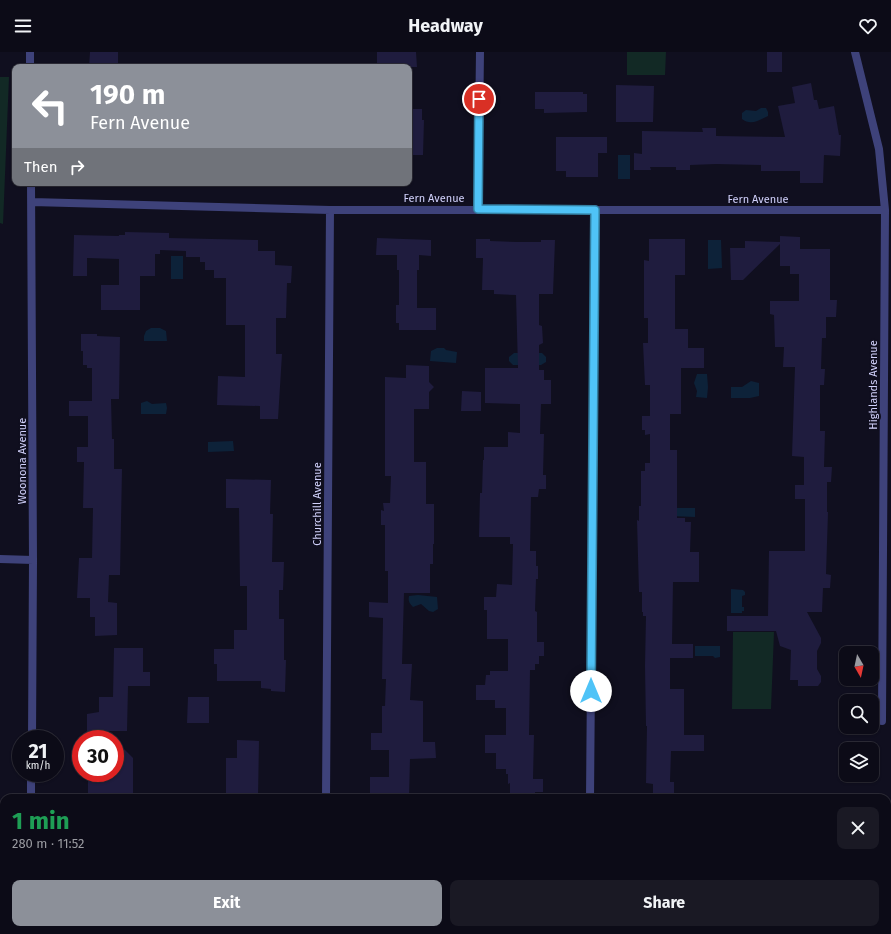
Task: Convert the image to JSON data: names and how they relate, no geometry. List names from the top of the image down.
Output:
{
  "streets": {
    "street": [
      "Fern Avenue",
      "Highlands Avenue",
      "Woonona Avenue",
      "Churchill Avenue"
    ]
  },
  "crossings": [
    ["Fern Avenue", "Highlands Avenue"],
    ["Fern Avenue", "Woonona Avenue"],
    ["Fern Avenue", "Churchill Avenue"]
  ],
  "north": "bottom",
  "page": {
    "header": "Headway",
    "turn": ["190 m", "Fern Avenue"],
    "then": "Then",
    "speed": "21 km/h",
    "limit": "30",
    "heading": ["1 min", "280 m · 11:52"],
    "buttons": ["Exit", "Share"]
  }
}
